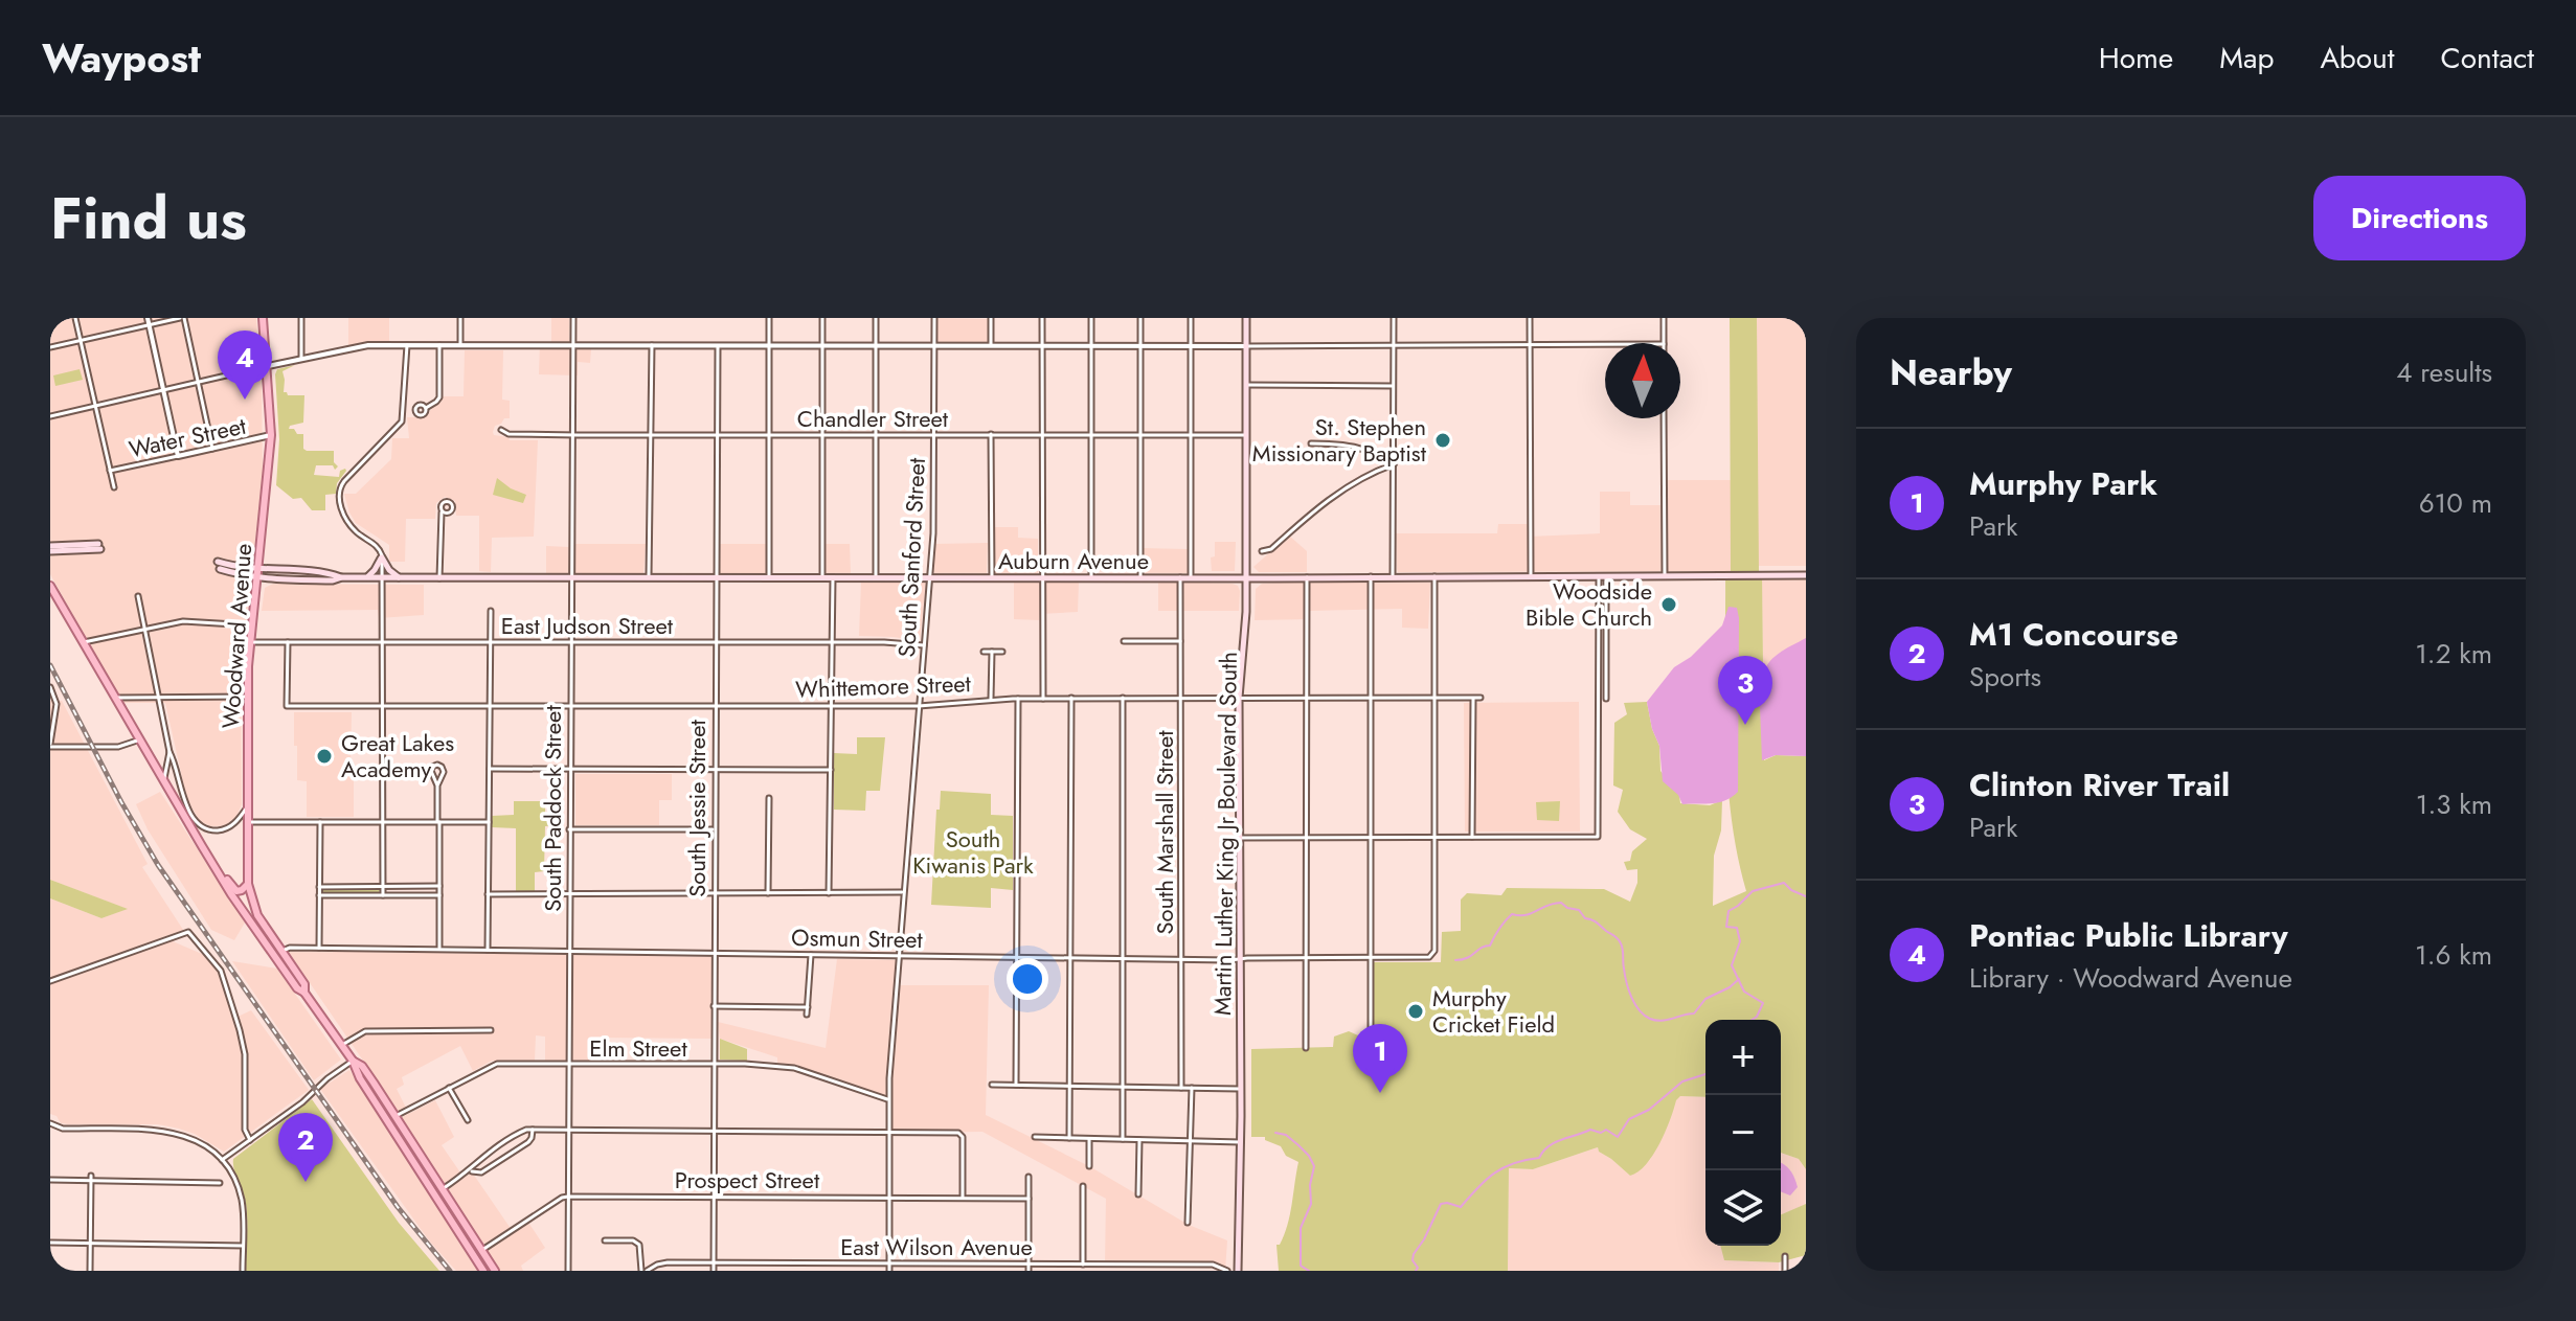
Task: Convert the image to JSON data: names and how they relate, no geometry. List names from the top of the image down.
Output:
{
  "streets": {
    "main road": ["Auburn Avenue", "Woodward Avenue", "Martin Luther King Jr Boulevard South"],
    "street": [
      "Chandler Street",
      "Water Street",
      "South Sanford Street",
      "East Judson Street",
      "Whittemore Street",
      "South Paddock Street",
      "South Jessie Street",
      "South Marshall Street",
      "Osmun Street",
      "Elm Street",
      "Prospect Street",
      "East Wilson Avenue"
    ]
  },
  "crossings": [
    ["Chandler Street", "South Sanford Street"],
    ["Chandler Street", "South Paddock Street"],
    ["Chandler Street", "South Jessie Street"],
    ["Chandler Street", "Martin Luther King Jr Boulevard South"],
    ["Water Street", "Woodward Avenue"],
    ["South Sanford Street", "Auburn Avenue"],
    ["South Sanford Street", "East Judson Street"],
    ["South Sanford Street", "Whittemore Street"],
    ["South Sanford Street", "Osmun Street"],
    ["South Sanford Street", "Elm Street"],
    ["South Sanford Street", "Prospect Street"],
    ["South Sanford Street", "East Wilson Avenue"],
    ["Auburn Avenue", "Woodward Avenue"],
    ["Auburn Avenue", "South Paddock Street"],
    ["Auburn Avenue", "South Jessie Street"],
    ["Auburn Avenue", "South Marshall Street"],
    ["Auburn Avenue", "Martin Luther King Jr Boulevard South"],
    ["East Judson Street", "Woodward Avenue"],
    ["East Judson Street", "Whittemore Street"],
    ["East Judson Street", "South Paddock Street"],
    ["East Judson Street", "South Jessie Street"],
    ["Woodward Avenue", "Osmun Street"],
    ["Woodward Avenue", "Elm Street"],
    ["Woodward Avenue", "Prospect Street"],
    ["Whittemore Street", "South Paddock Street"],
    ["Whittemore Street", "South Jessie Street"],
    ["Whittemore Street", "South Marshall Street"],
    ["Whittemore Street", "Martin Luther King Jr Boulevard South"],
    ["South Paddock Street", "Osmun Street"],
    ["South Paddock Street", "Elm Street"],
    ["South Paddock Street", "Prospect Street"],
    ["South Jessie Street", "Osmun Street"],
    ["South Jessie Street", "Elm Street"],
    ["South Jessie Street", "Prospect Street"],
    ["South Jessie Street", "East Wilson Avenue"],
    ["South Marshall Street", "Osmun Street"],
    ["Martin Luther King Jr Boulevard South", "Osmun Street"]
  ],
  "parks": ["South Kiwanis Park"],
  "places": [
    "St. Stephen Missionary Baptist",
    "Woodside Bible Church",
    "Great Lakes Academy",
    "Murphy Cricket Field"
  ],
  "north": "top",
  "page": {
    "header": "Waypost",
    "nav": [
      "Home",
      "Map",
      "About",
      "Contact"
    ],
    "title": "Find us",
    "buttons": "Directions",
    "heading": ["Nearby", "4 results"],
    "pins": [
      "4",
      "3",
      "1",
      "2"
    ],
    "list": [
      {
        "mark": "1",
        "name": "Murphy Park",
        "note": "Park",
        "value": "610 m"
      },
      {
        "mark": "2",
        "name": "M1 Concourse",
        "note": "Sports",
        "value": "1.2 km"
      },
      {
        "mark": "3",
        "name": "Clinton River Trail",
        "note": "Park",
        "value": "1.3 km"
      },
      {
        "mark": "4",
        "name": "Pontiac Public Library",
        "note": "Library · Woodward Avenue",
        "value": "1.6 km"
      }
    ],
    "map_buttons": ["+", "−"]
  }
}
